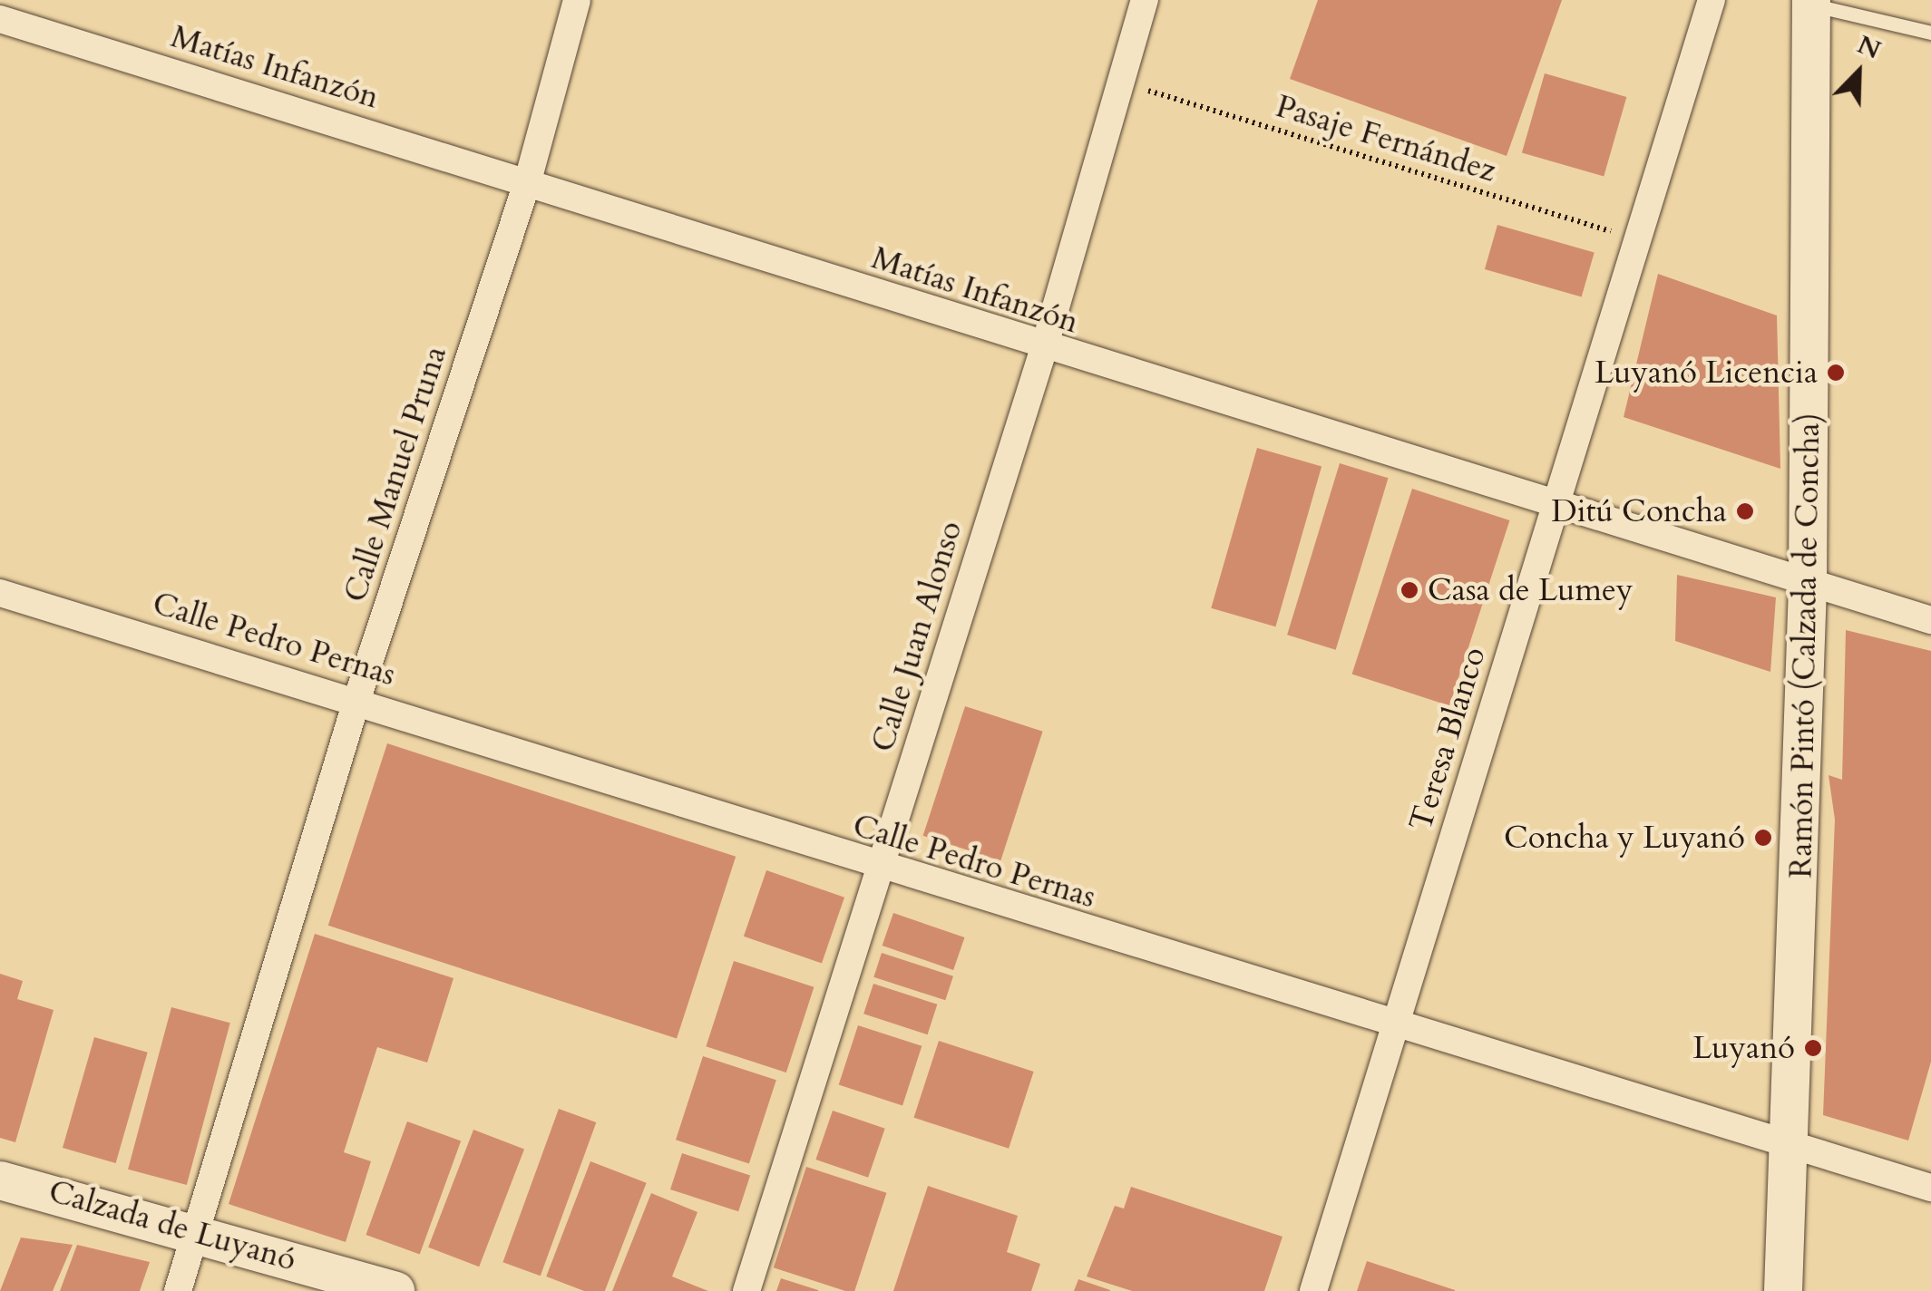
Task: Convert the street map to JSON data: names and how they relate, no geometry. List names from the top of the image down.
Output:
{
  "streets": {
    "main road": ["Ramón Pintó (Calzada de Concha)", "Calzada de Luyanó"],
    "street": [
      "Matías Infanzón",
      "Calle Manuel Pruna",
      "Calle Juan Alonso",
      "Calle Pedro Pernas",
      "Teresa Blanco"
    ],
    "path": ["Pasaje Fernández"]
  },
  "crossings": [
    ["Matías Infanzón", "Calle Manuel Pruna"],
    ["Matías Infanzón", "Calle Juan Alonso"],
    ["Matías Infanzón", "Ramón Pintó (Calzada de Concha)"],
    ["Matías Infanzón", "Teresa Blanco"],
    ["Pasaje Fernández", "Calle Juan Alonso"],
    ["Pasaje Fernández", "Teresa Blanco"],
    ["Calle Manuel Pruna", "Calle Pedro Pernas"],
    ["Calle Manuel Pruna", "Calzada de Luyanó"],
    ["Calle Juan Alonso", "Calle Pedro Pernas"],
    ["Calle Pedro Pernas", "Ramón Pintó (Calzada de Concha)"],
    ["Calle Pedro Pernas", "Teresa Blanco"]
  ],
  "places": [
    "Luyanó Licencia",
    "Ditú Concha",
    "Casa de Lumey",
    "Concha y Luyanó",
    "Luyanó"
  ],
  "north": "top right"
}
